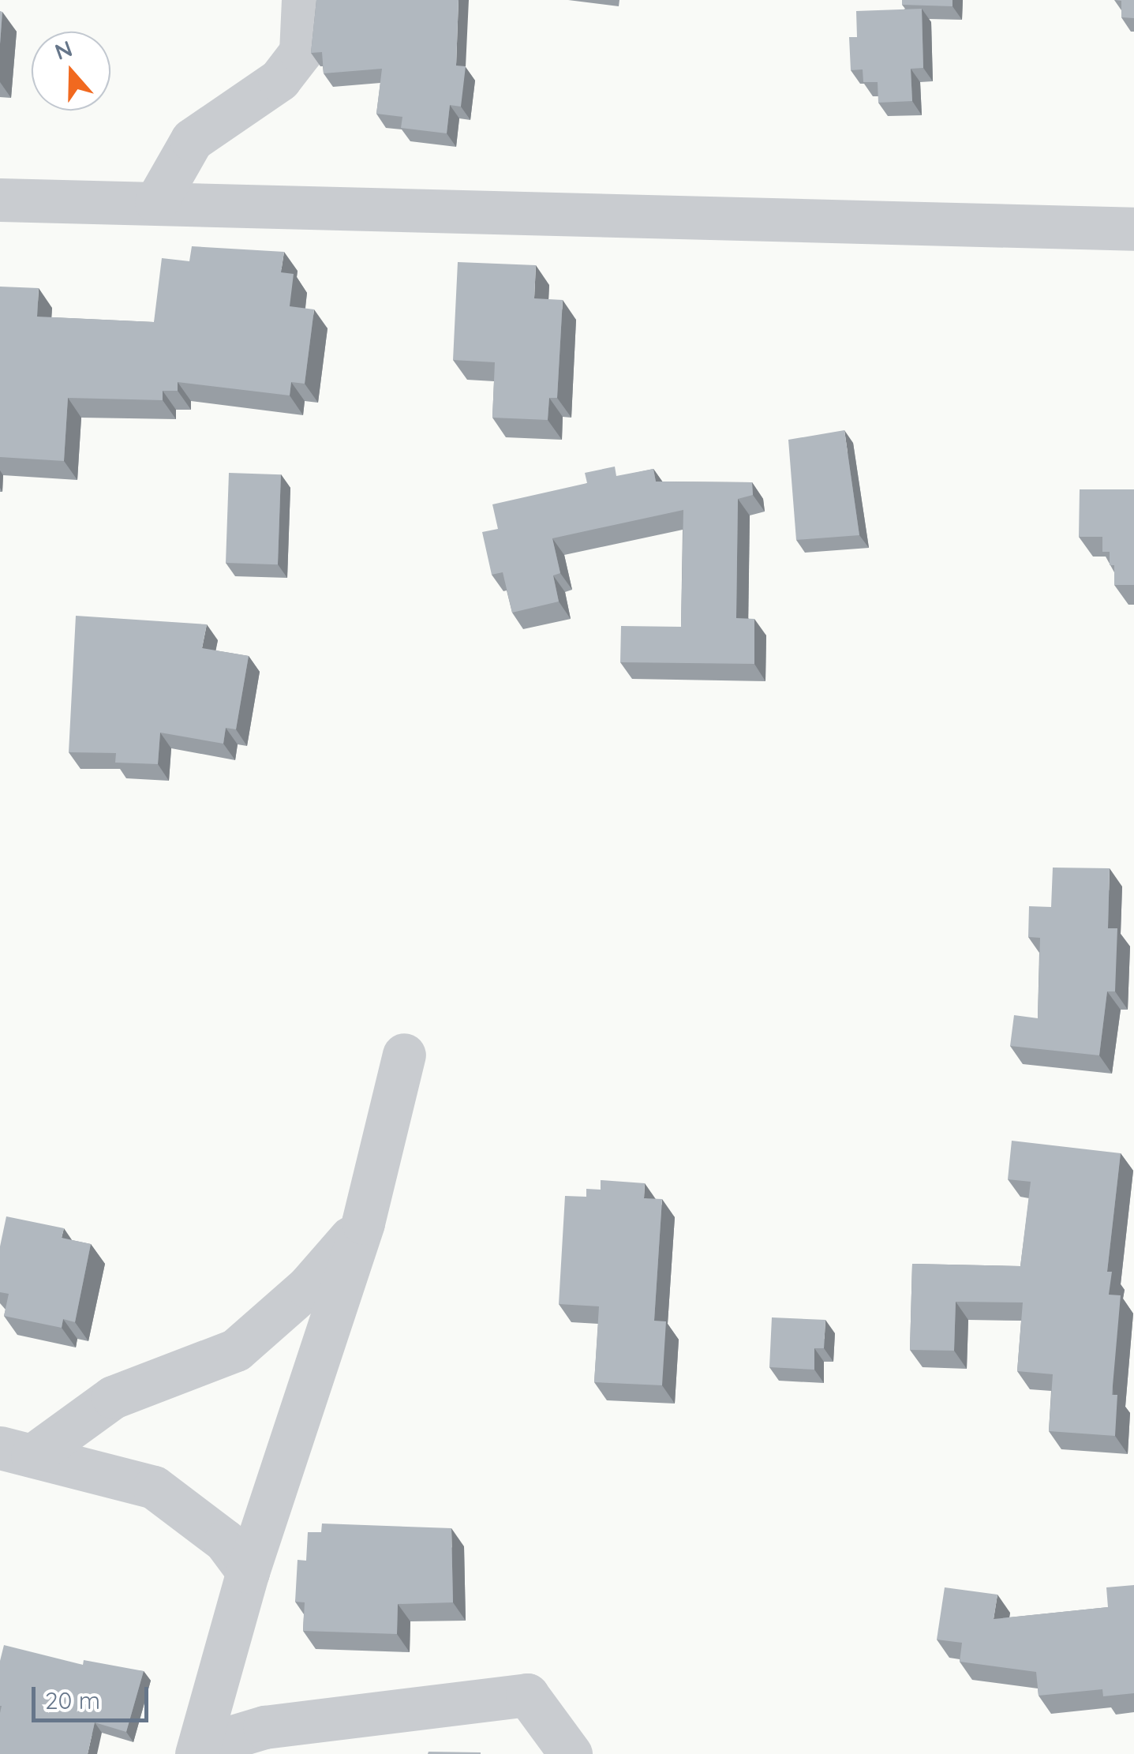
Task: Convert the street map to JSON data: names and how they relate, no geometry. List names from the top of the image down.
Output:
{
  "scale_bar": "20 m",
  "north": "top"
}
